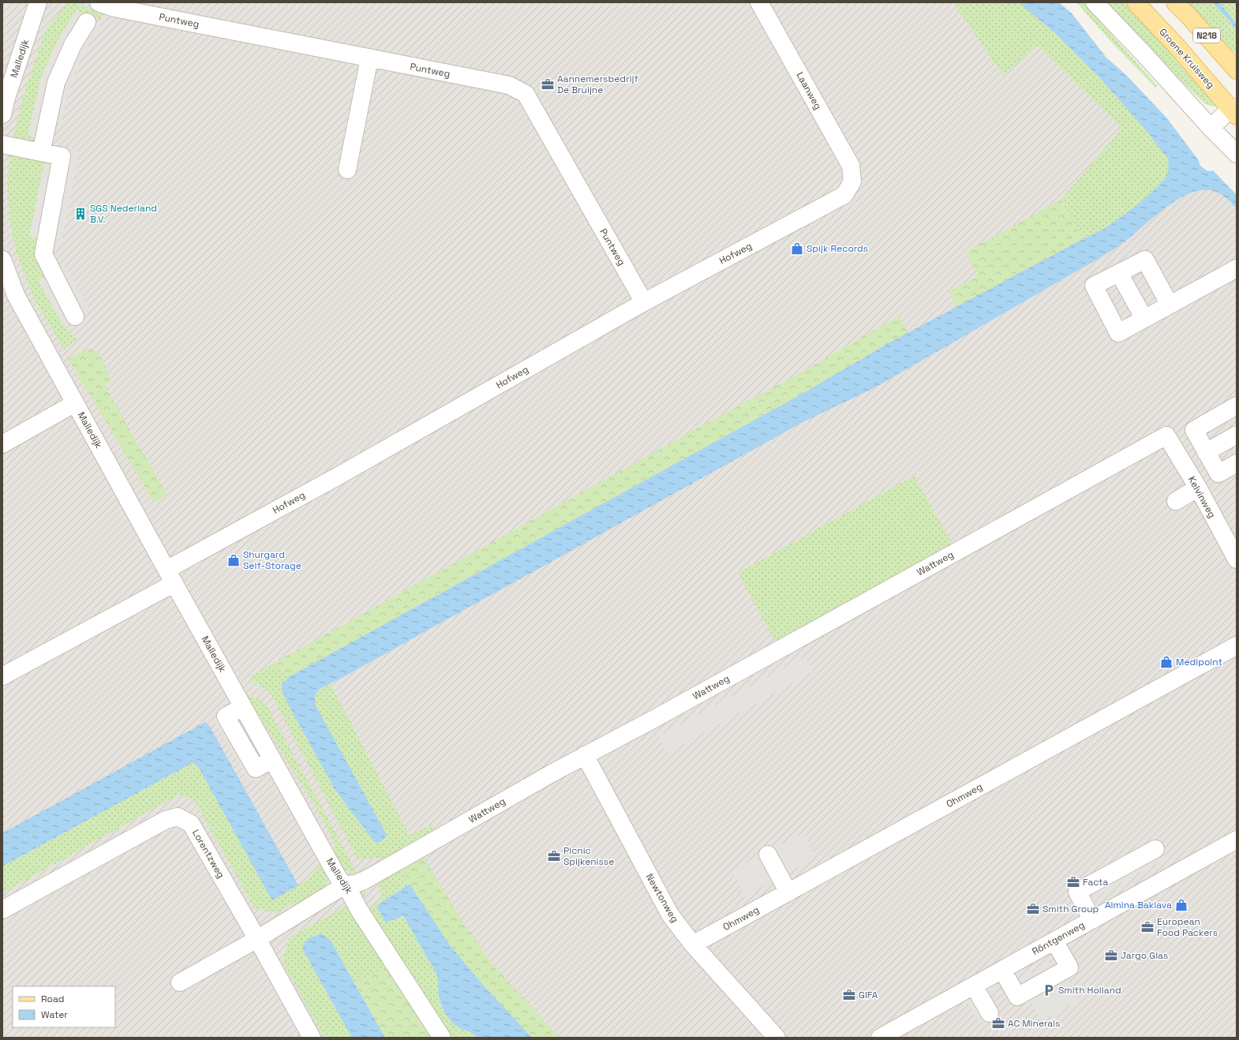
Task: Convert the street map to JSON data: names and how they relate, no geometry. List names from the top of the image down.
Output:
{
  "streets": {
    "main road": ["N218", "Groene Kruisweg"],
    "street": [
      "Puntweg",
      "Malledijk",
      "Laanweg",
      "Hofweg",
      "Kelvinweg",
      "Wattweg",
      "Ohmweg",
      "Lorentzweg",
      "Newtonweg",
      "Röntgenweg"
    ]
  },
  "crossings": [
    ["Puntweg", "Hofweg"],
    ["Malledijk", "Hofweg"],
    ["Malledijk", "Wattweg"],
    ["Laanweg", "Hofweg"],
    ["Kelvinweg", "Wattweg"],
    ["Wattweg", "Lorentzweg"],
    ["Wattweg", "Newtonweg"],
    ["Ohmweg", "Newtonweg"]
  ],
  "places": {
    "office": [
      "Aannemersbedrijf De Bruijne",
      "Picnic Spijkenisse",
      "Facta",
      "Smith Group",
      "European Food Packers",
      "Jargo Glas",
      "GIFA",
      "AC Minerals"
    ],
    "building": ["SGS Nederland B.V."],
    "shop": [
      "Spijk Records",
      "Shurgard Self-Storage",
      "Medipoint",
      "Almina Baklava"
    ],
    "parking": ["Smith Holland"]
  },
  "legend": ["Road", "Water"]
}
